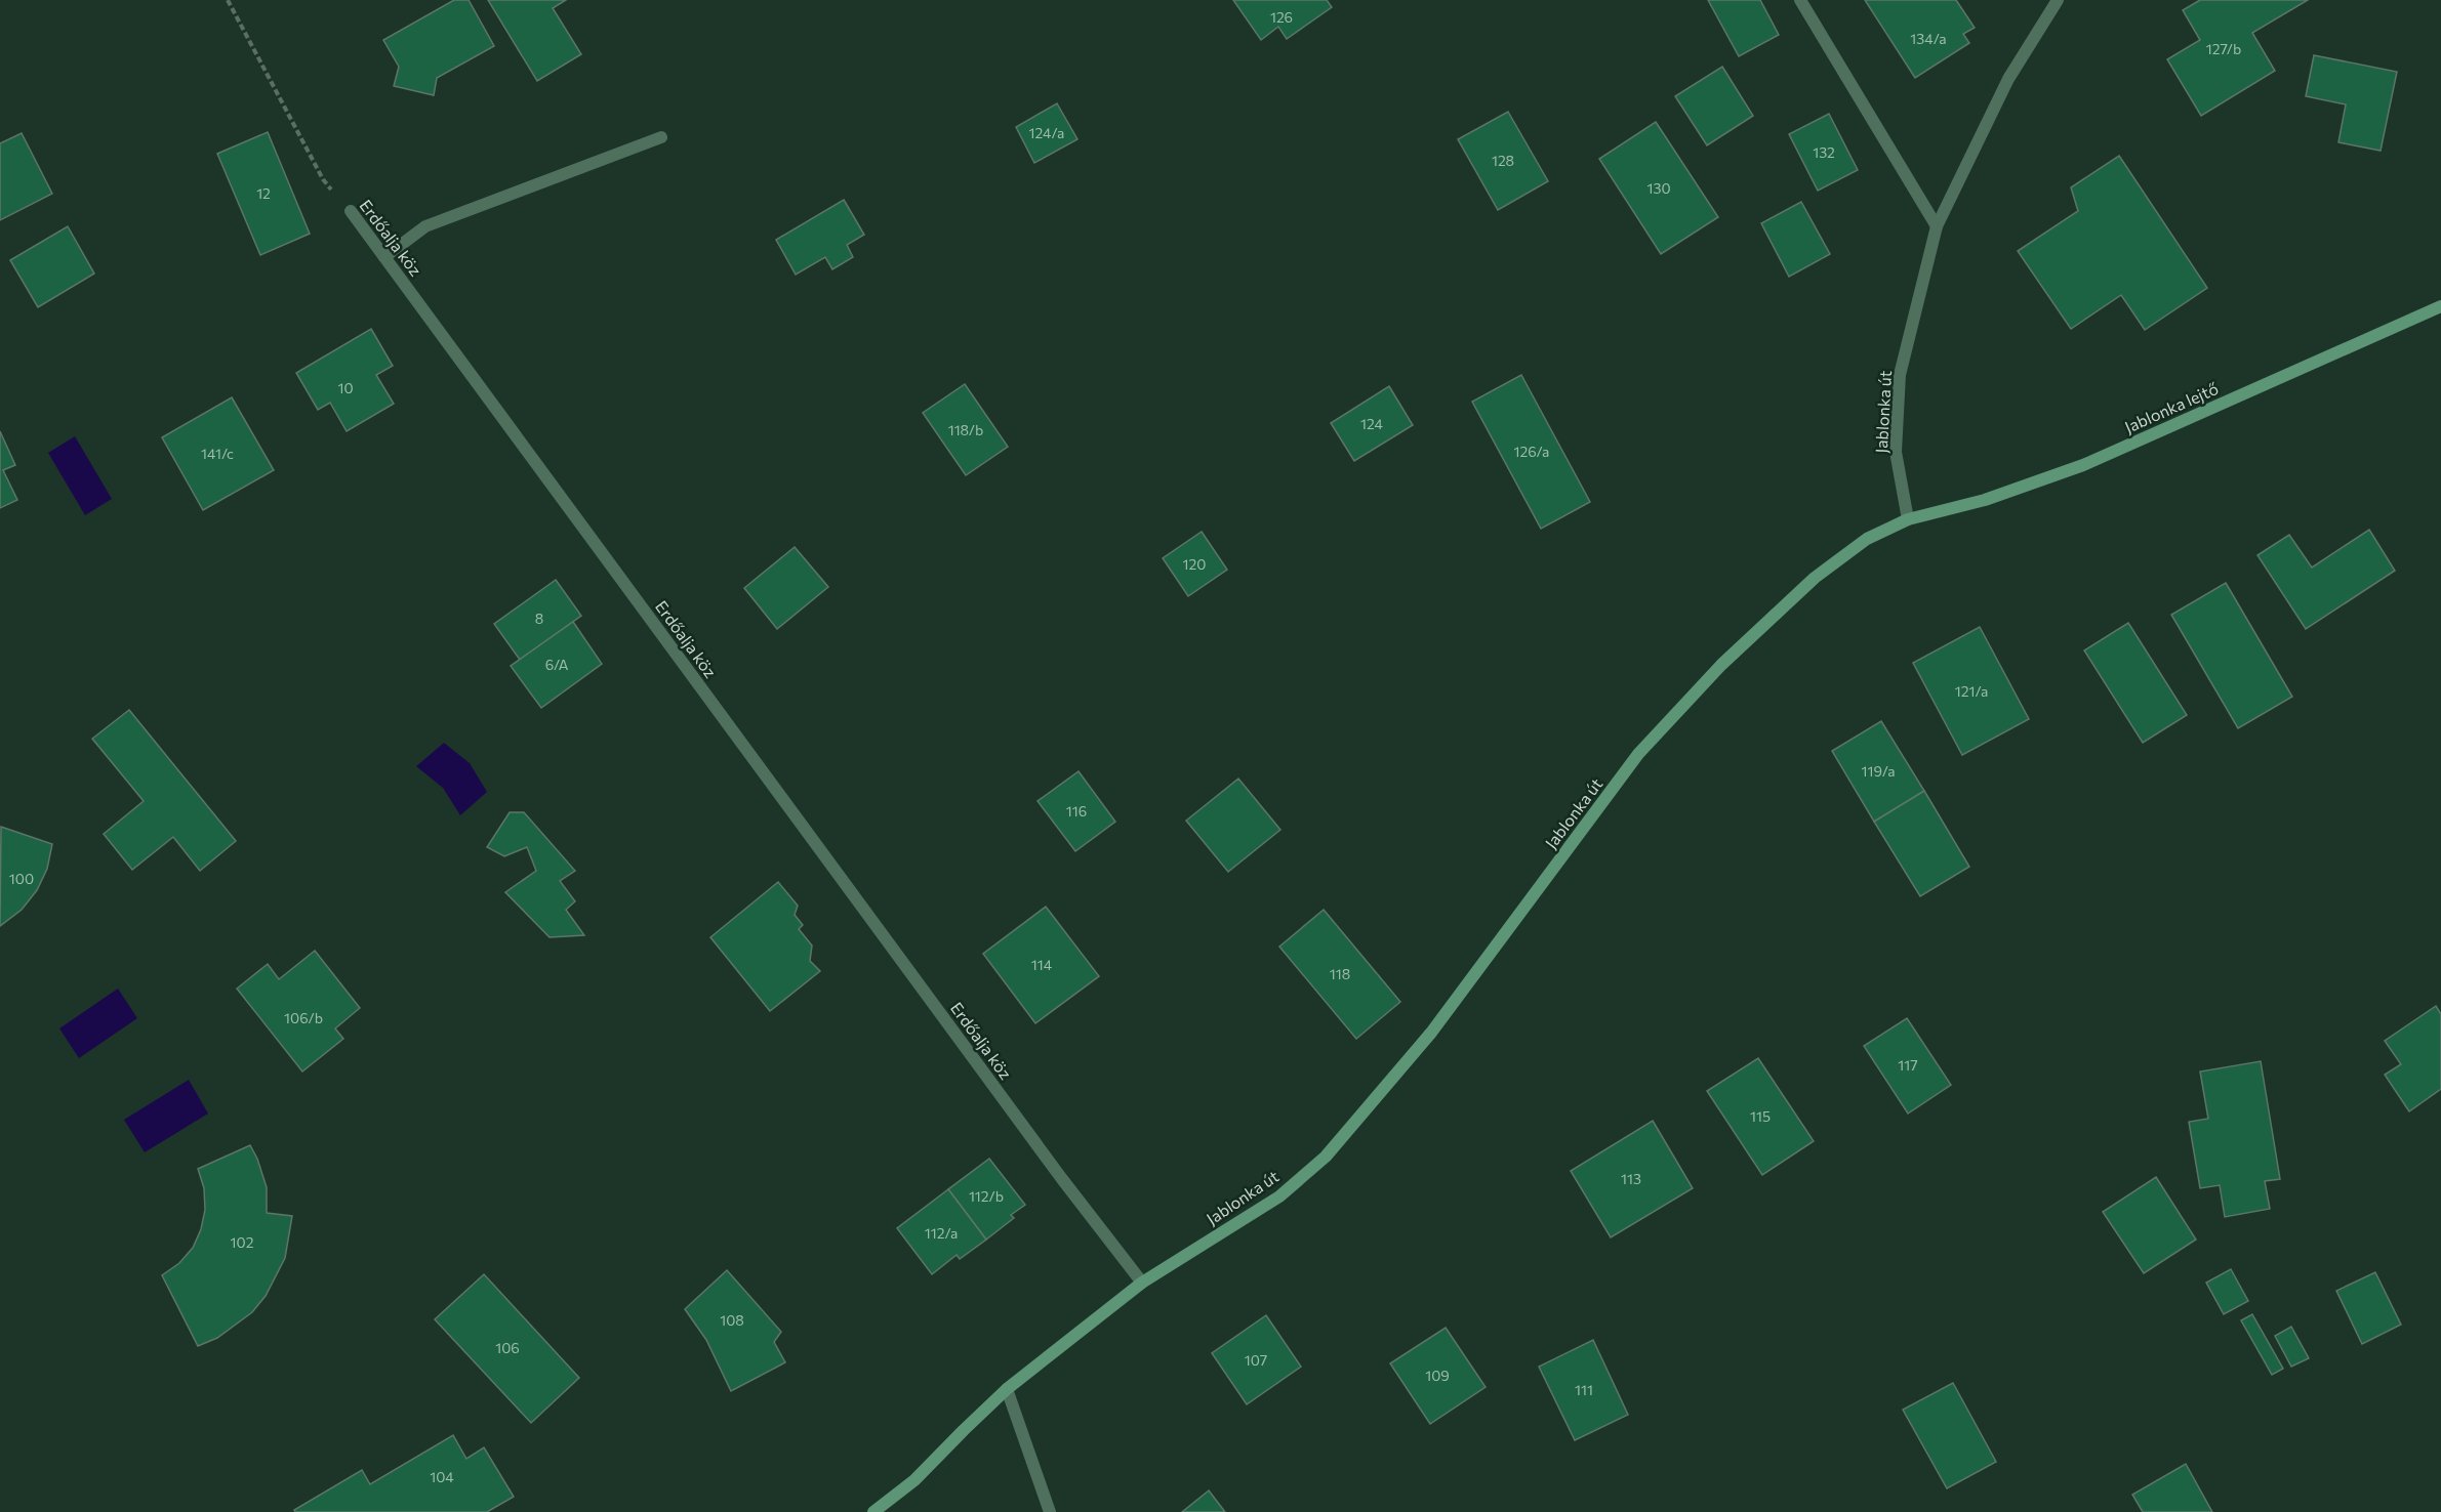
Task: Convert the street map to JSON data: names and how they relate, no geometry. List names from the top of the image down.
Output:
{
  "streets": {
    "street": ["Erdőalja köz", "Jablonka lejtő", "Jablonka út"]
  },
  "crossings": [
    ["Erdőalja köz", "Jablonka út"],
    ["Jablonka lejtő", "Jablonka út"]
  ],
  "house_numbers": [
    "126",
    "134/a",
    "127/b",
    "124/a",
    "132",
    "128",
    "130",
    "12",
    "10",
    "124",
    "118/b",
    "126/a",
    "141/c",
    "120",
    "8",
    "6/A",
    "121/a",
    "119/a",
    "116",
    "100",
    "114",
    "118",
    "106/b",
    "117",
    "115",
    "113",
    "112/b",
    "112/a",
    "102",
    "108",
    "106",
    "107",
    "109",
    "111",
    "104"
  ]
}
